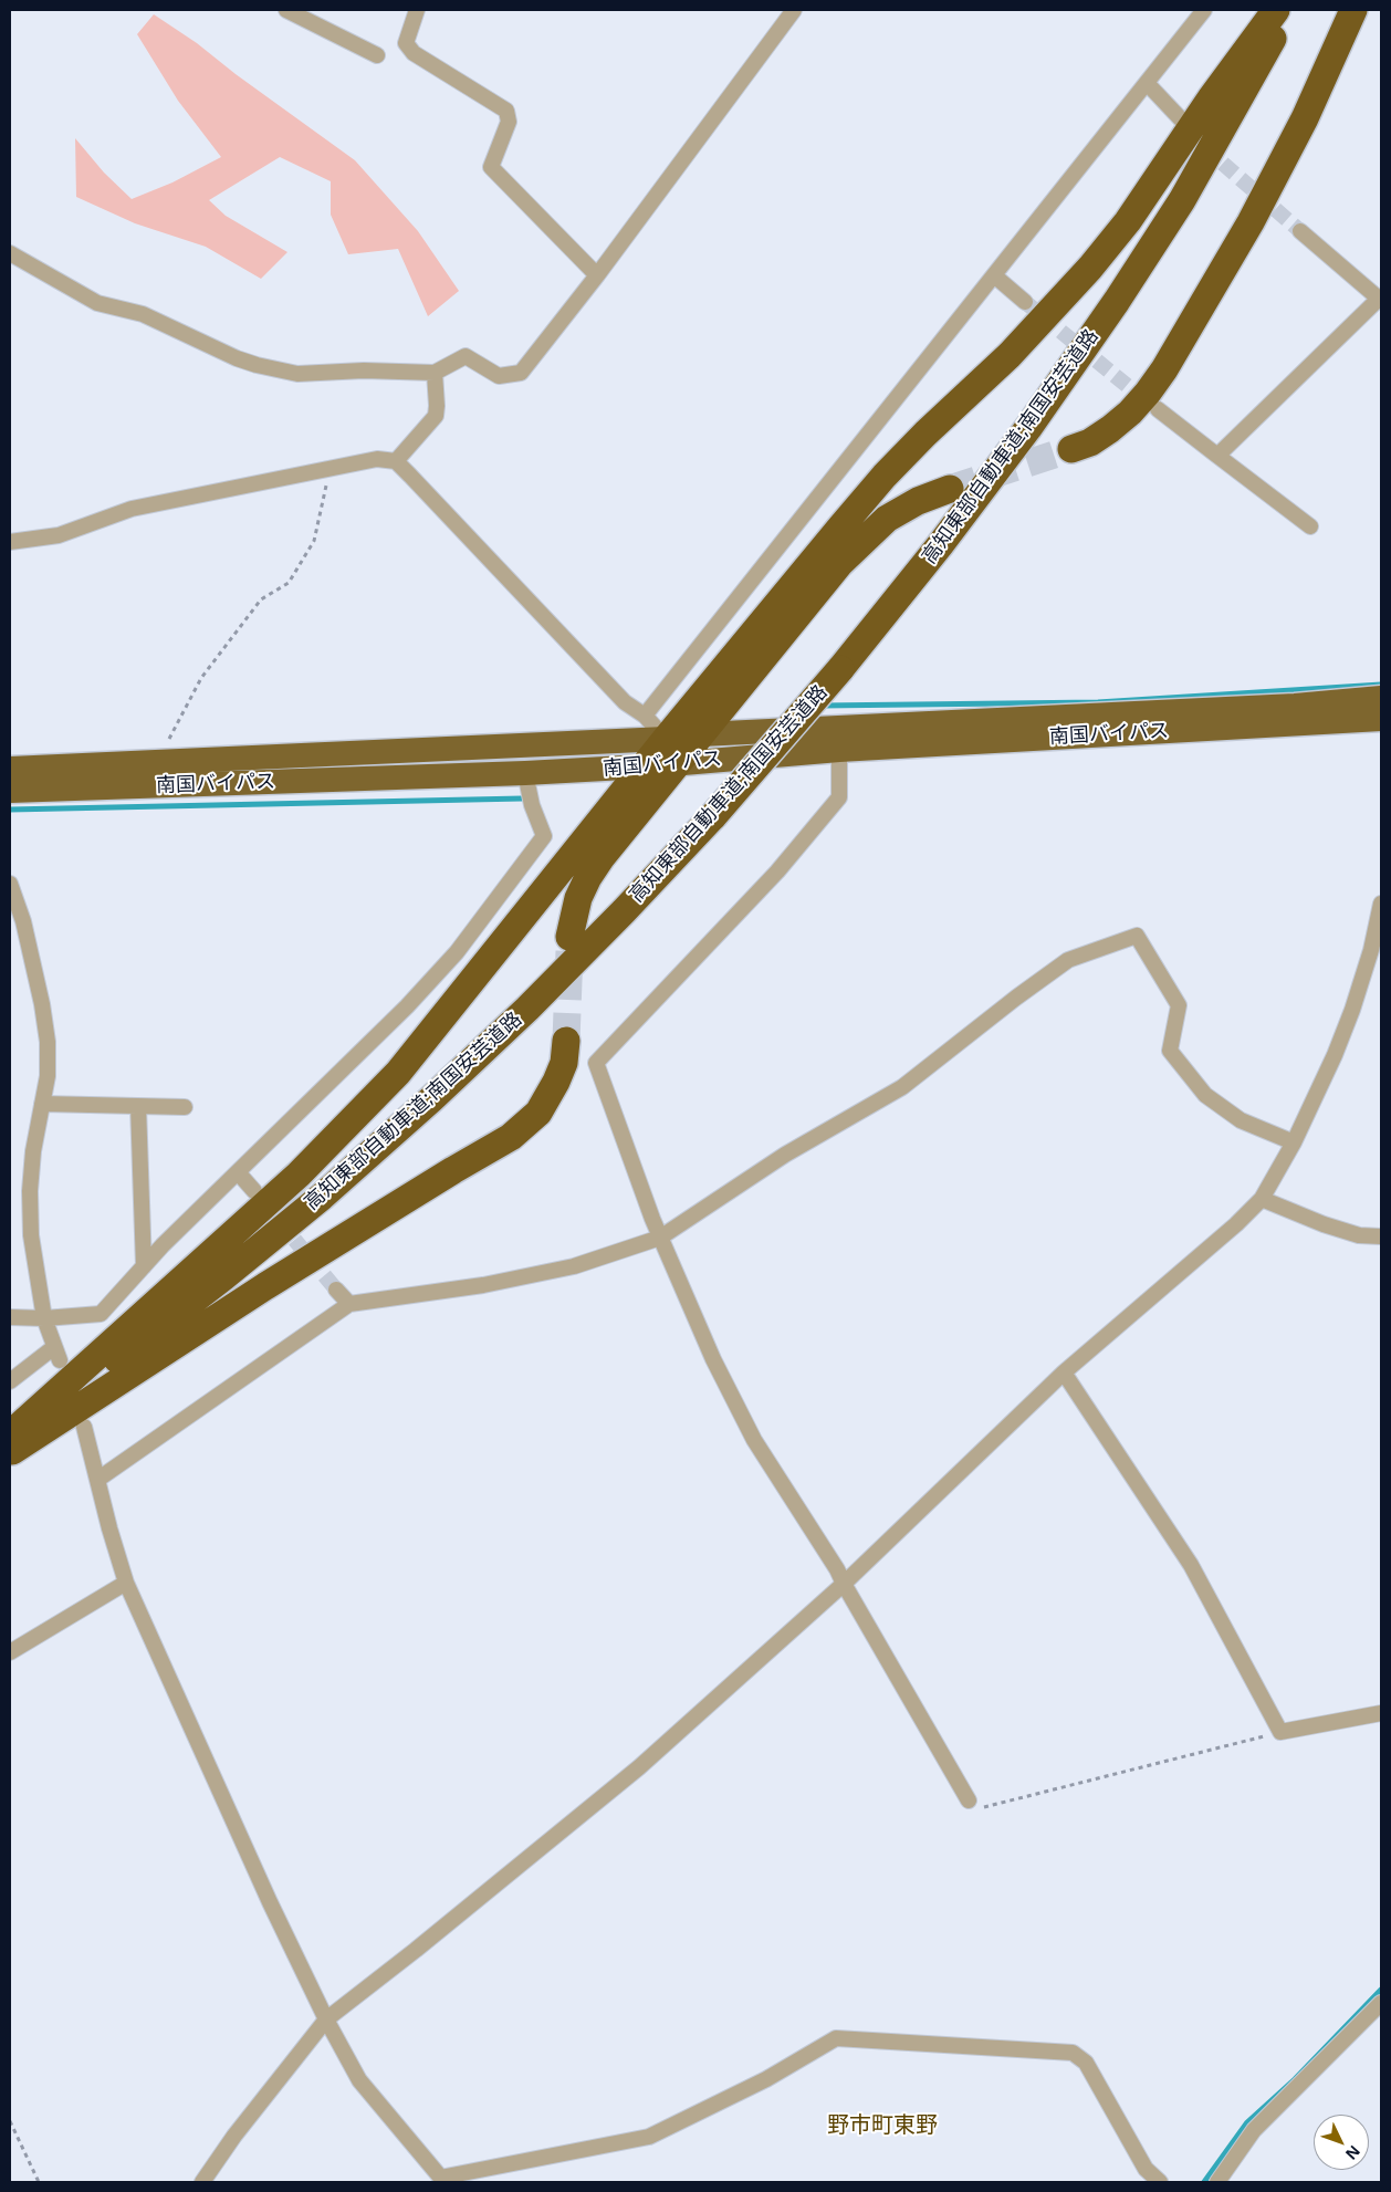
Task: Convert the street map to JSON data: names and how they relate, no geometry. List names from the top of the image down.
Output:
{
  "streets": {
    "highway": ["高知東部自動車道;南国安芸道路", "南国バイパス"]
  },
  "districts": ["野市町東野"],
  "north": "bottom right"
}
